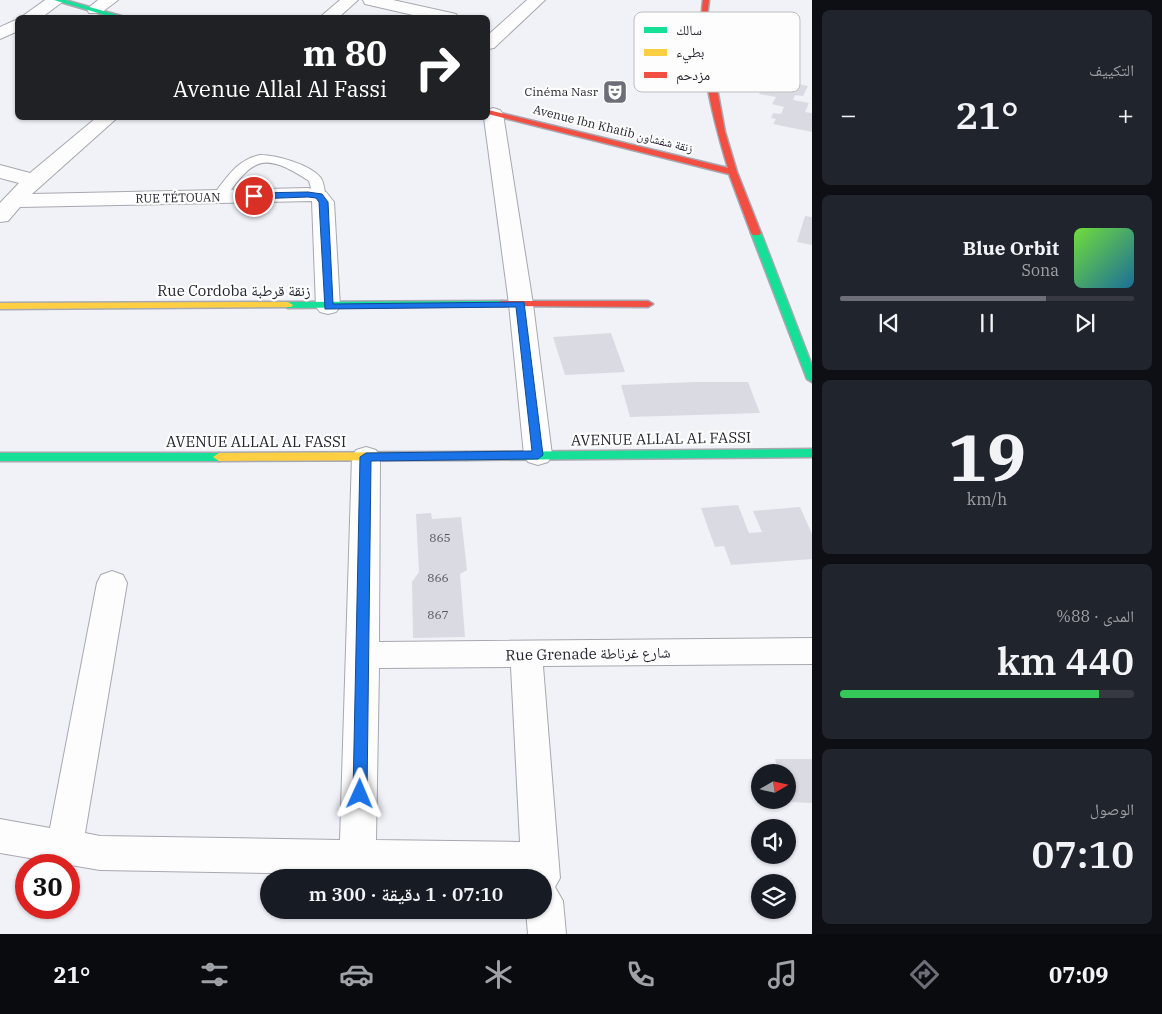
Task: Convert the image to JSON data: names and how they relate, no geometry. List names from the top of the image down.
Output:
{
  "streets": {
    "street": [
      "Avenue Ibn Khatib زنقة شفشاون",
      "RUE TÉTOUAN",
      "Rue Cordoba زنقة قرطبة",
      "AVENUE ALLAL AL FASSI",
      "Rue Grenade شارع غرناطة"
    ]
  },
  "places": {
    "theatre": ["Cinéma Nasr"]
  },
  "house_numbers": ["865", "866", "867"],
  "legend": ["سالك", "بطيء", "مزدحم"],
  "north": "right",
  "page": {
    "tile": [
      "التكييف",
      ["19", "km/h"],
      ["المدى · 88%", "440 km"],
      ["الوصول", "07:10"]
    ],
    "turn": ["80 m", "Avenue Allal Al Fassi"],
    "heat": ["−", "21°", "+"],
    "song": ["Blue Orbit", "Sona"],
    "limit": "30",
    "trip": "07:10 · 1 دقيقة · 300 m",
    "tabs": ["07:09", "21°"]
  }
}
